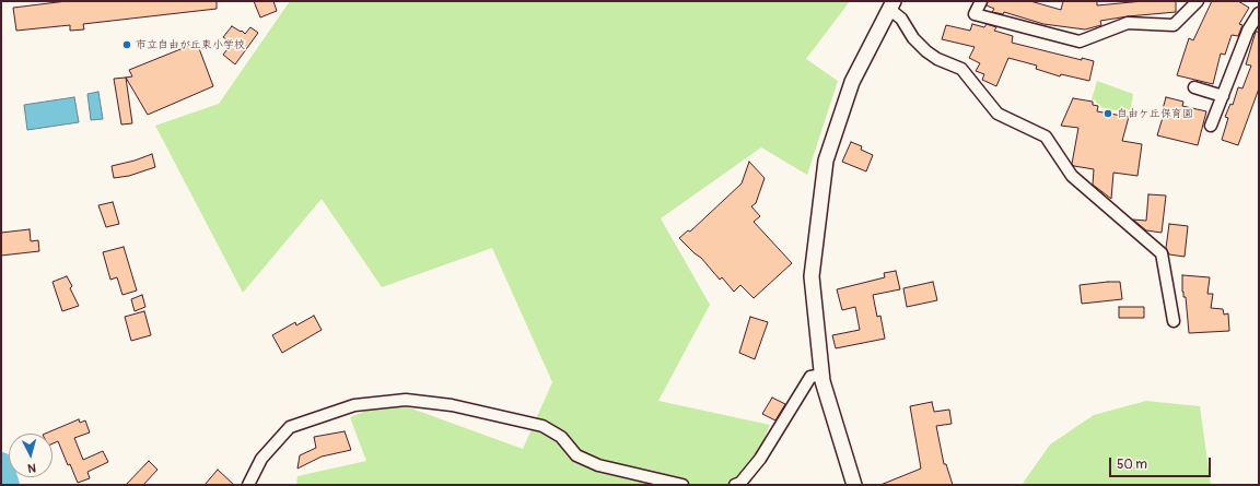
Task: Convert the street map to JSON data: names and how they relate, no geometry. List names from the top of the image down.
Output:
{
  "places": ["市立自由が丘東小学校", "自由ケ丘保育園"],
  "scale_bar": "50 m",
  "north": "bottom"
}
